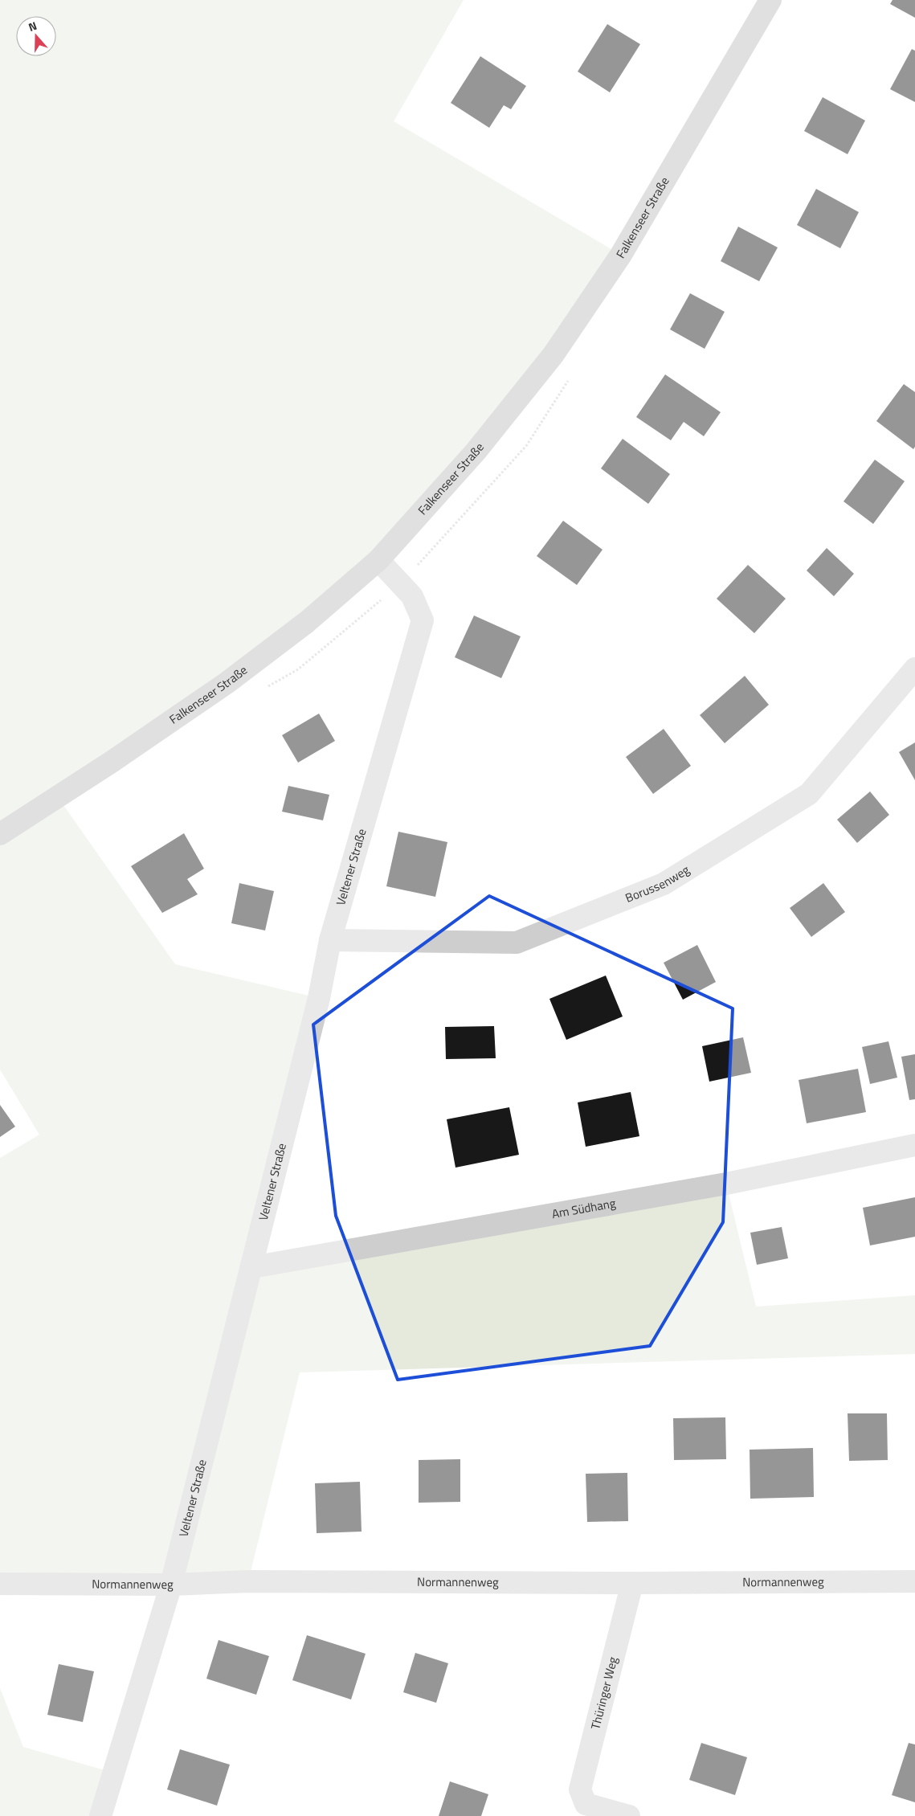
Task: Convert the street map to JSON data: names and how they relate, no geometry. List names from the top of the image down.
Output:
{
  "streets": {
    "main road": ["Falkenseer Straße"],
    "street": [
      "Veltener Straße",
      "Borussenweg",
      "Am Südhang",
      "Normannenweg",
      "Thüringer Weg"
    ]
  },
  "crossings": [
    ["Falkenseer Straße", "Veltener Straße"],
    ["Veltener Straße", "Borussenweg"],
    ["Veltener Straße", "Am Südhang"],
    ["Veltener Straße", "Normannenweg"],
    ["Normannenweg", "Thüringer Weg"]
  ],
  "north": "top"
}
